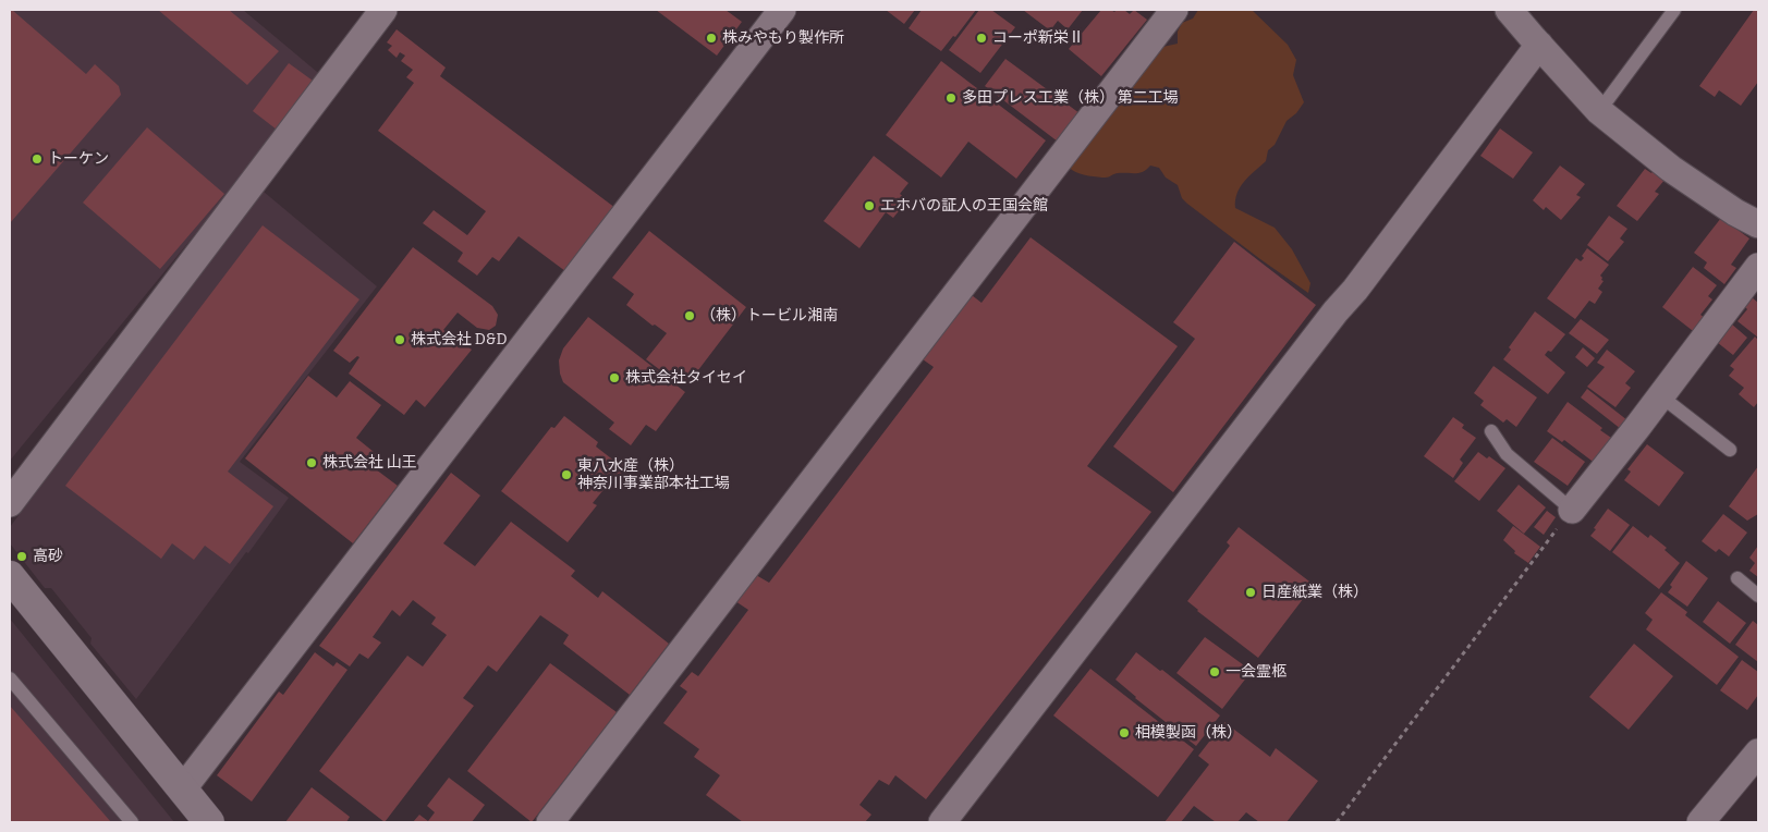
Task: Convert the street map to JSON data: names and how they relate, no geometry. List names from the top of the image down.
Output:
{
  "places": [
    "株みやもり製作所",
    "コーポ新栄Ⅱ",
    "多田プレス工業（株） 第二工場",
    "トーケン",
    "エホバの証人の王国会館",
    "（株）トービル湘南",
    "株式会社 D&D",
    "株式会社タイセイ",
    "株式会社 山王",
    "東八水産（株） 神奈川事業部本社工場",
    "高砂",
    "日産紙業（株）",
    "一会霊柩",
    "相模製函（株）"
  ]
}
